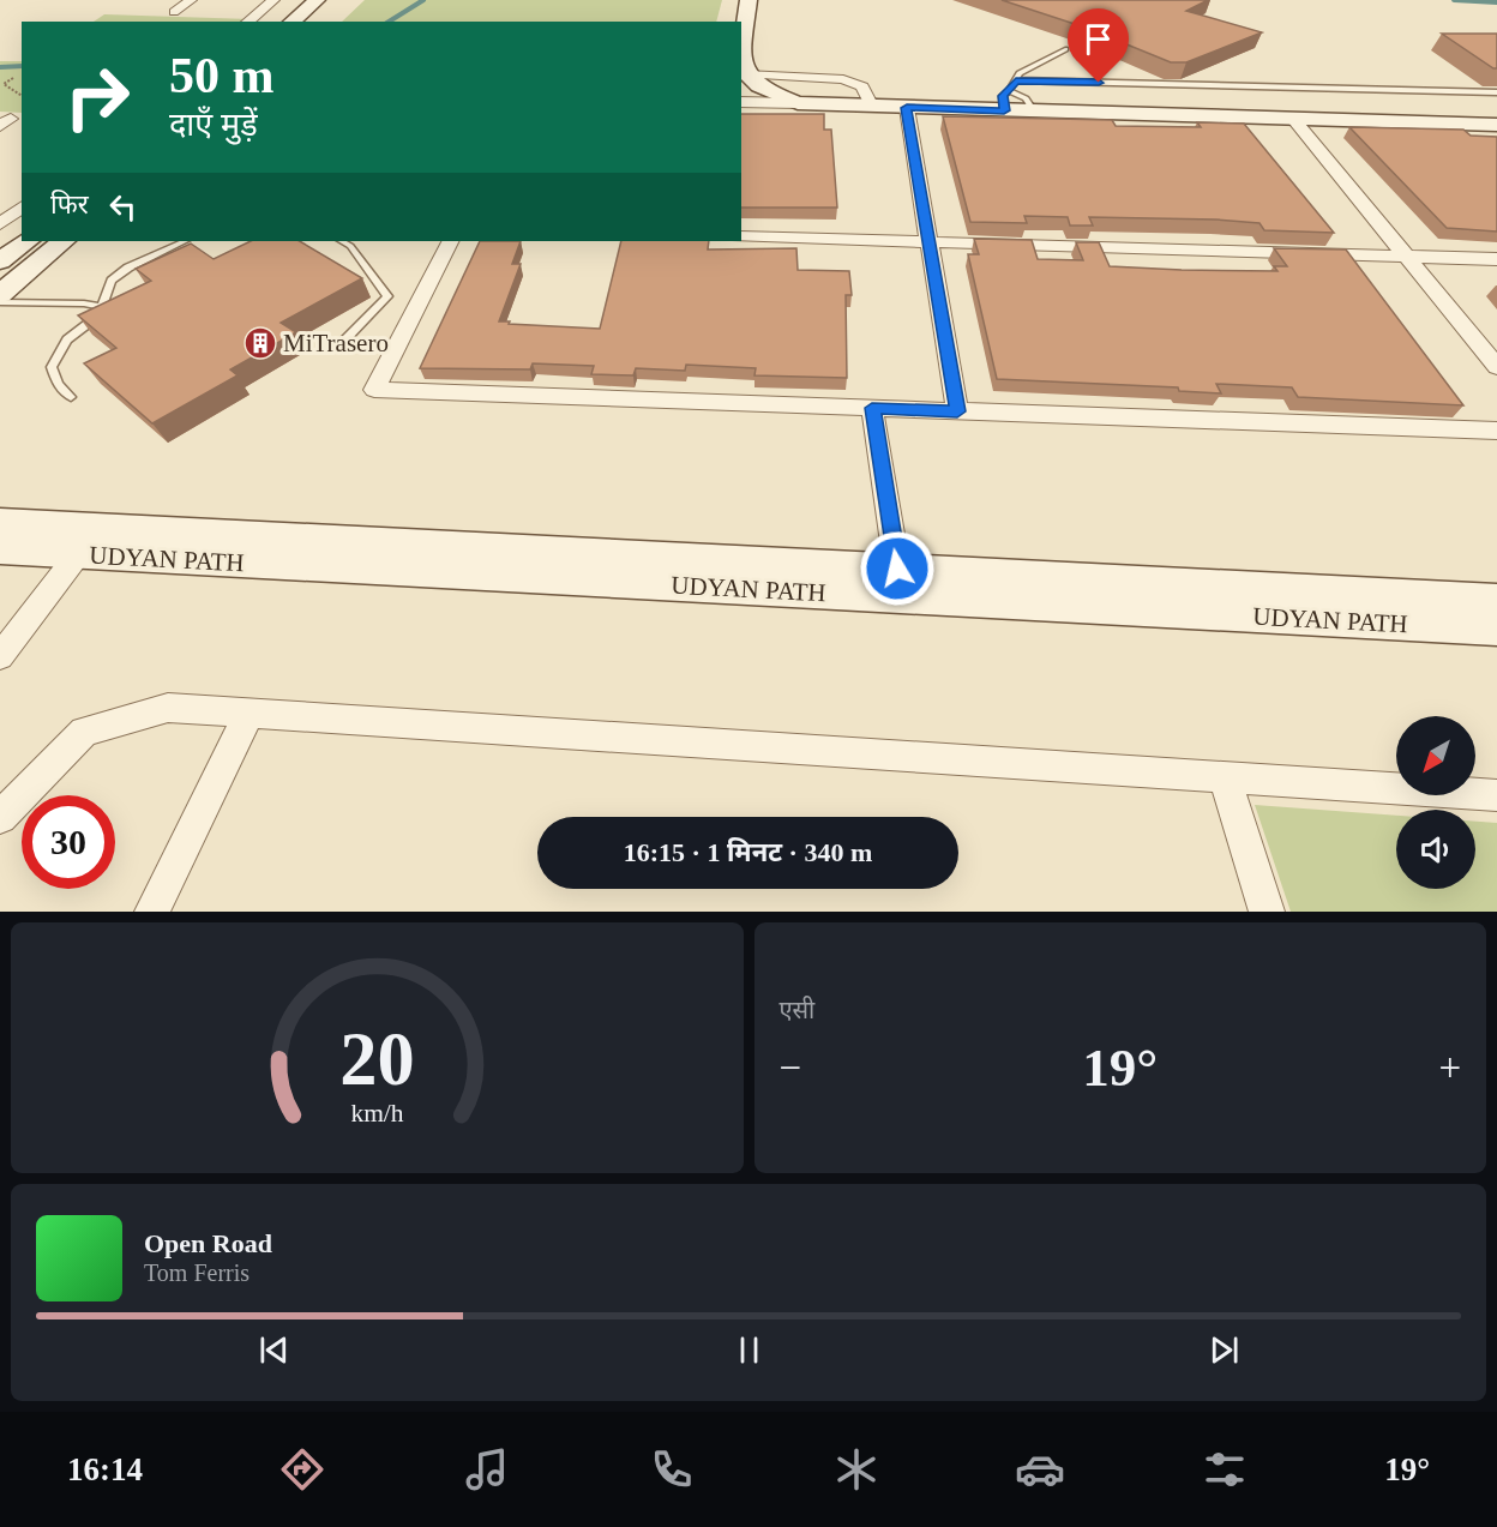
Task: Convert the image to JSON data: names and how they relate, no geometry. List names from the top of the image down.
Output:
{
  "streets": {
    "main road": ["UDYAN PATH"]
  },
  "places": {
    "building": ["MiTrasero"]
  },
  "north": "bottom left",
  "page": {
    "turn": ["50 m", "दाएँ मुड़ें"],
    "then": "फिर",
    "limit": "30",
    "trip": "16:15 · 1 मिनट · 340 m",
    "tile": "एसी",
    "heat": ["−", "19°", "+"],
    "song": ["Open Road", "Tom Ferris"],
    "tabs": ["16:14", "19°"],
    "gauge": ["20", "km/h"]
  }
}
